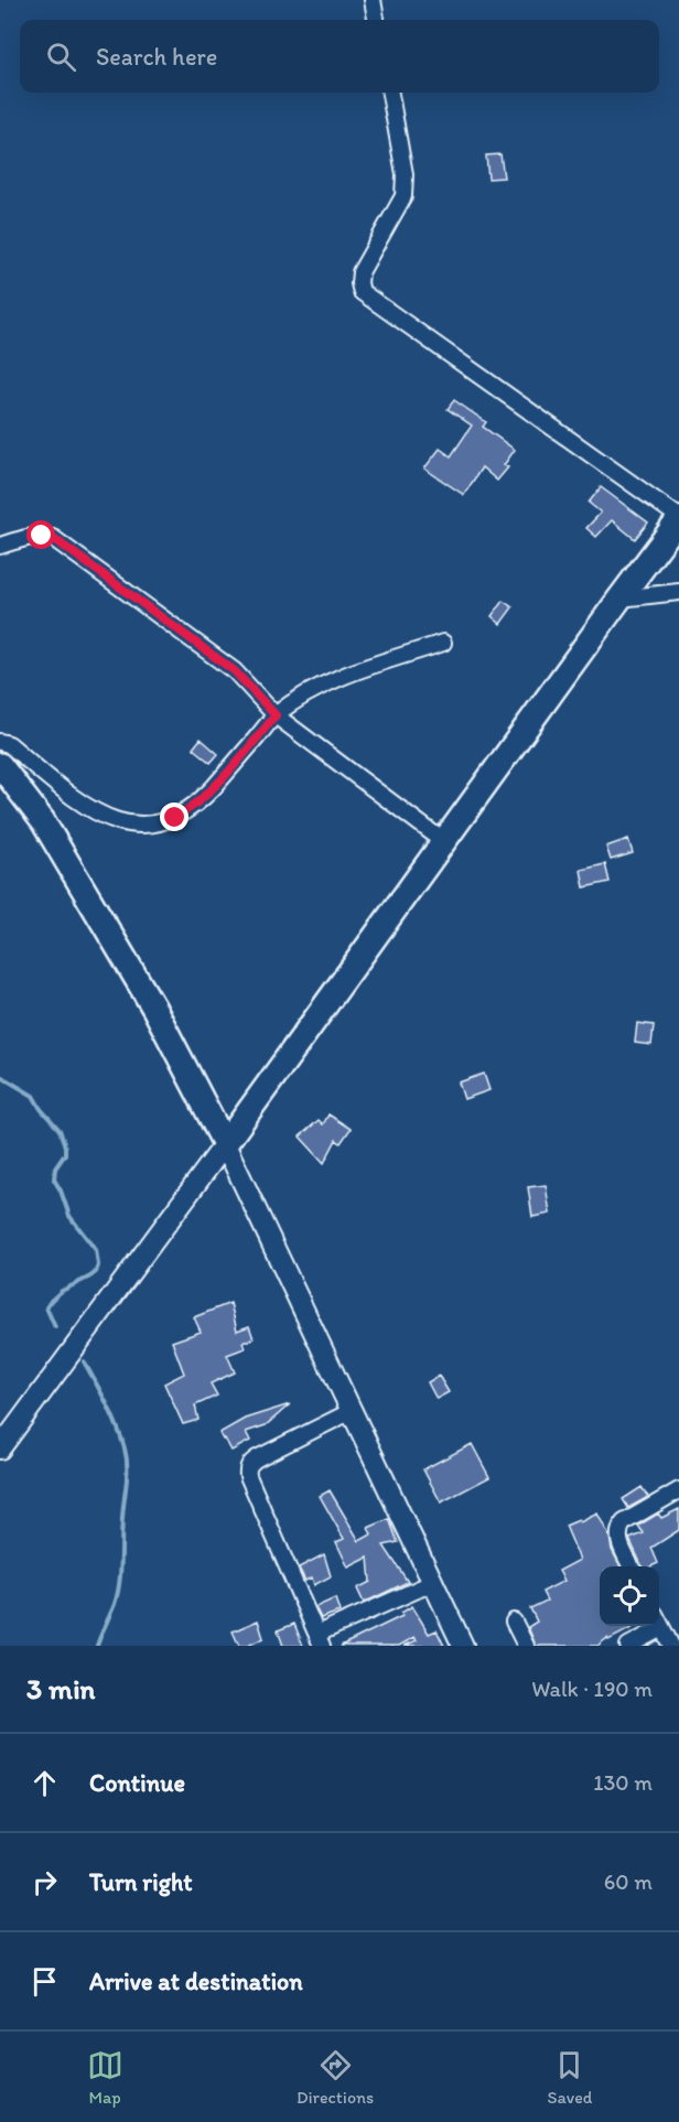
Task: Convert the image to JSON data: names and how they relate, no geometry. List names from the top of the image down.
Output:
{
  "page": {
    "search": "Search here",
    "heading": ["3 min", "Walk · 190 m"],
    "list": [
      ["Continue", "130 m"],
      ["Turn right", "60 m"],
      "Arrive at destination"
    ],
    "nav": ["Map", "Directions", "Saved"]
  }
}
